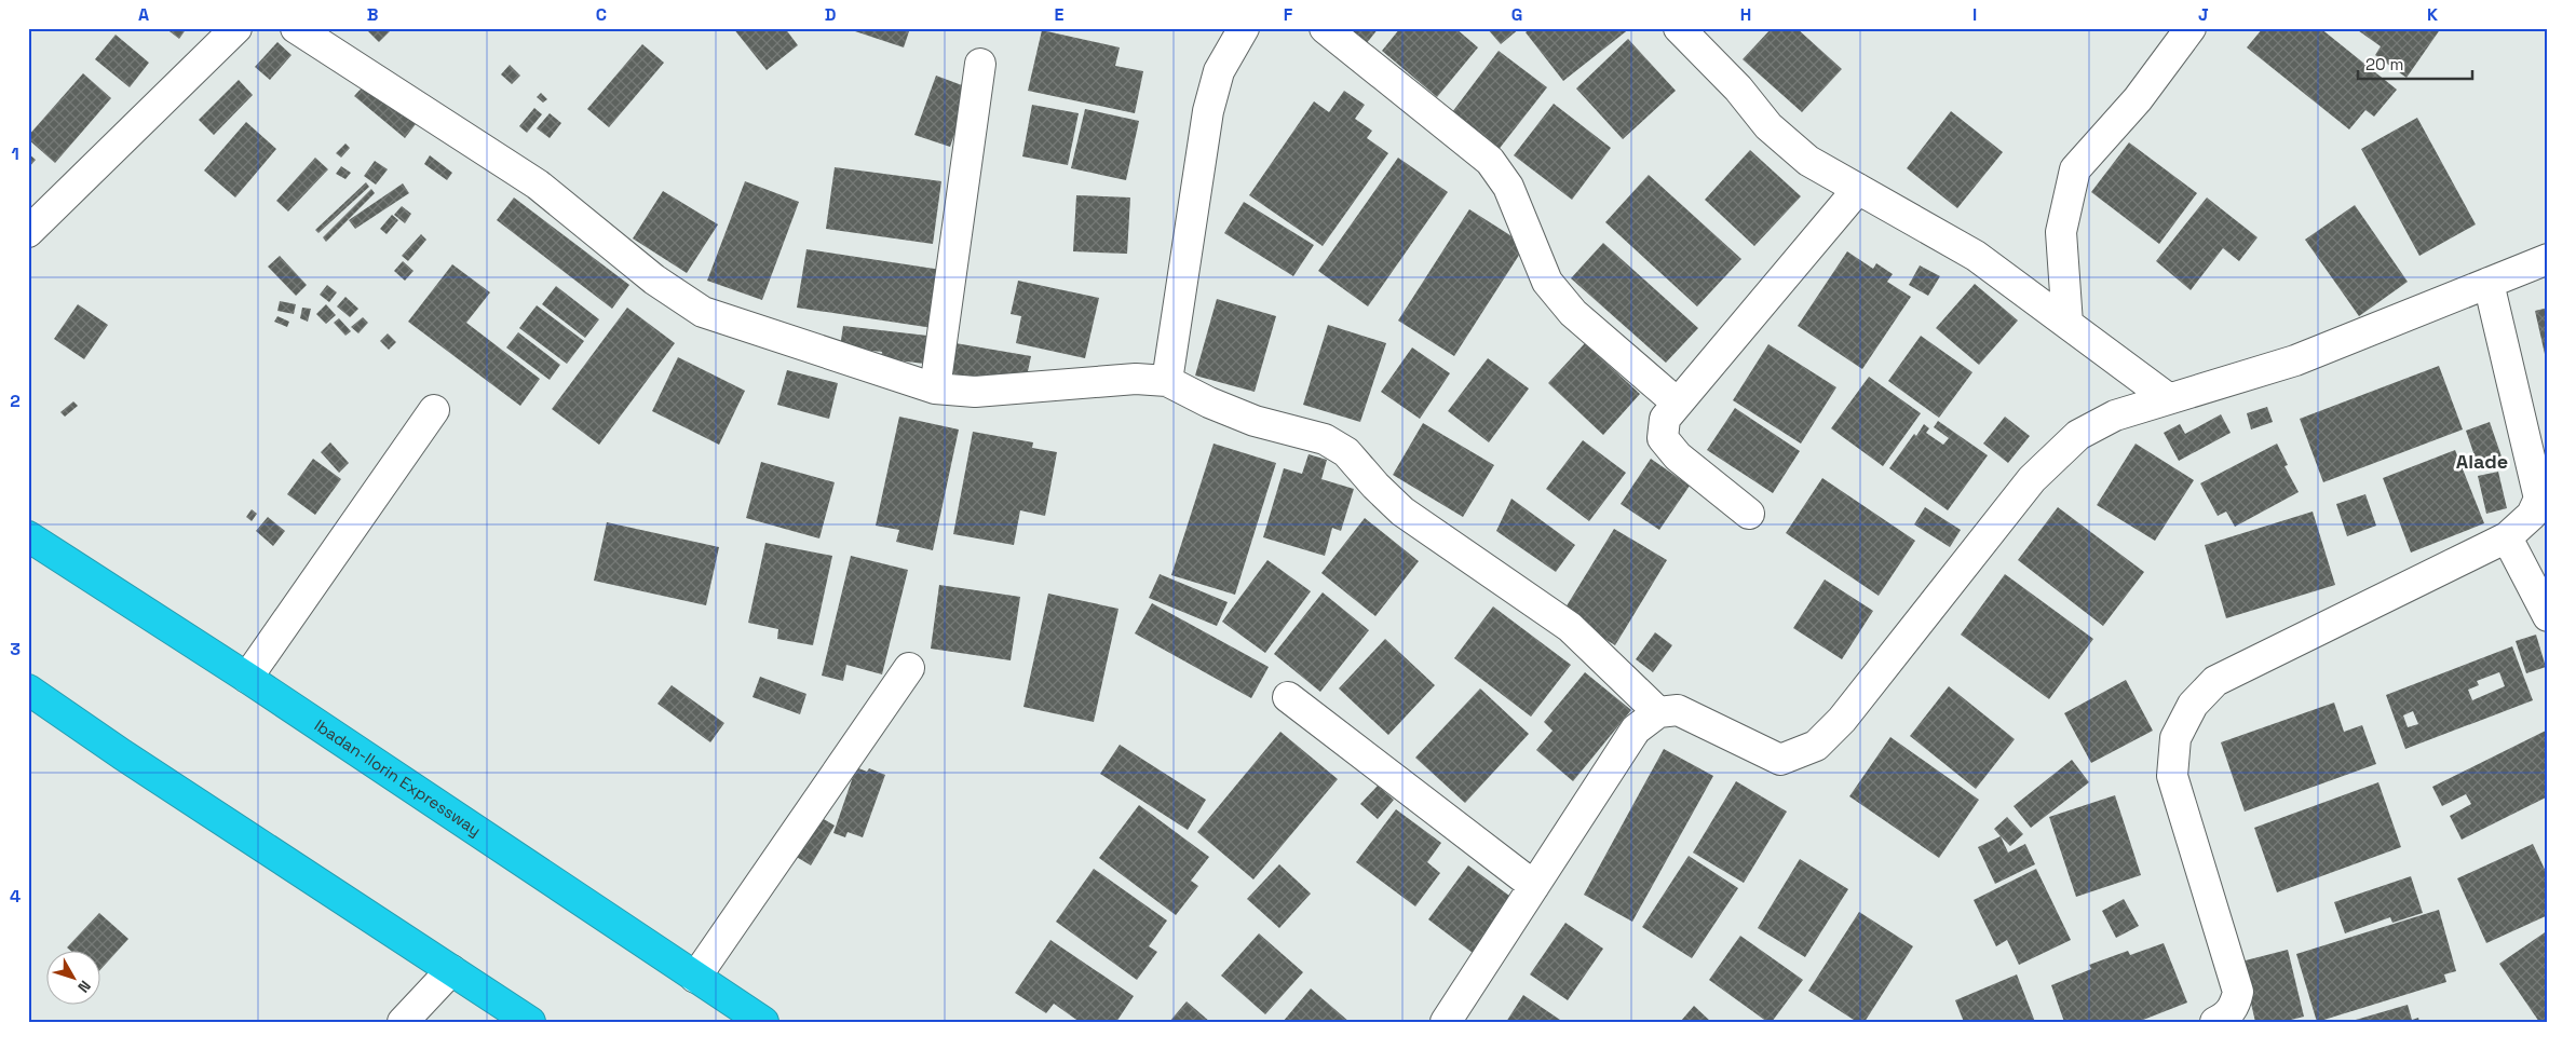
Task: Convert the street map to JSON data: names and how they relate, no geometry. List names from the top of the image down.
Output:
{
  "streets": {
    "highway": ["Ibadan-Ilorin Expressway"]
  },
  "districts": ["Alade"],
  "scale_bar": "20 m",
  "north": "bottom right",
  "grid": {
    "columns": [
      "A",
      "B",
      "C",
      "D",
      "E",
      "F",
      "G",
      "H",
      "I",
      "J",
      "K"
    ],
    "rows": [
      "1",
      "2",
      "3",
      "4"
    ]
  }
}
